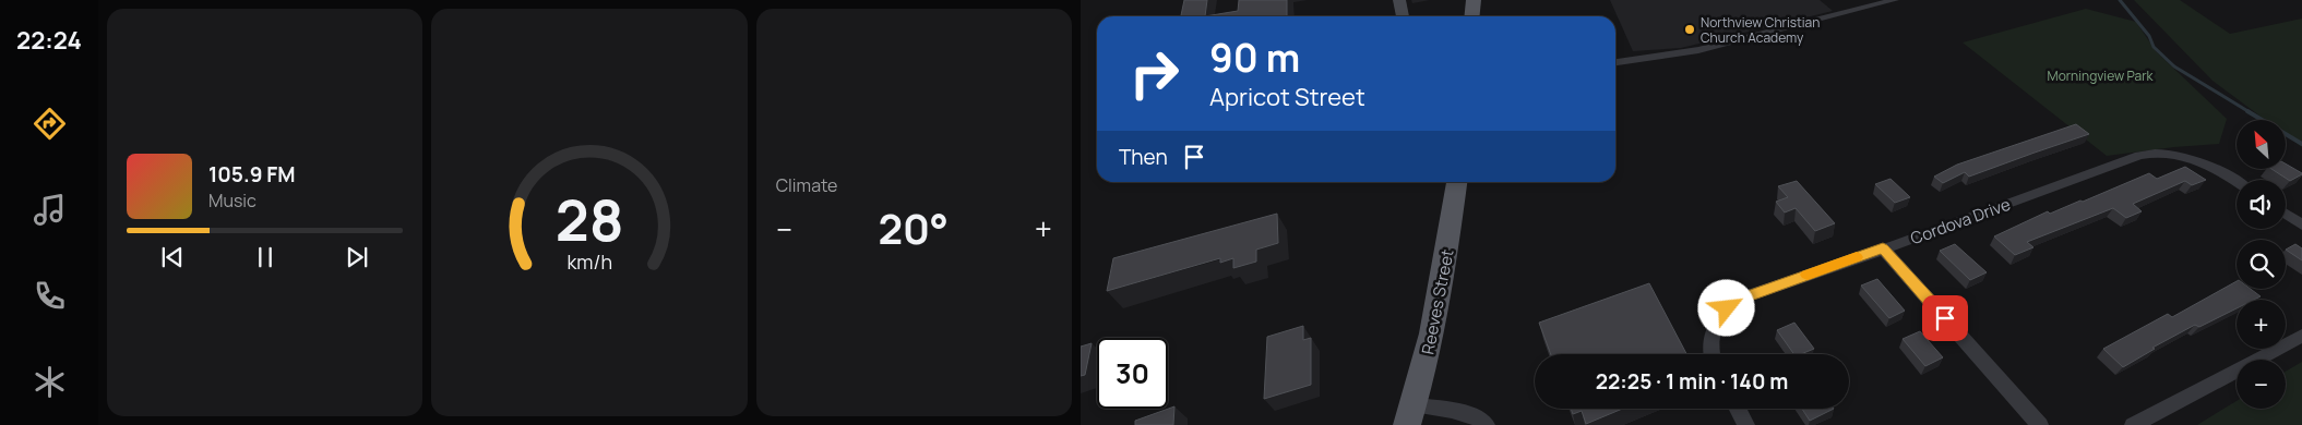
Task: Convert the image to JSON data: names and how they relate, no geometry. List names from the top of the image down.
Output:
{
  "streets": {
    "main road": ["Reeves Street"],
    "street": ["Cordova Drive"]
  },
  "parks": ["Morningview Park"],
  "places": ["Northview Christian Church Academy"],
  "north": "top left",
  "page": {
    "tabs": "22:24",
    "tile": "Climate",
    "turn": ["90 m", "Apricot Street"],
    "map_buttons": ["+", "−"],
    "then": "Then",
    "song": ["105.9 FM", "Music"],
    "heat": ["−", "20°", "+"],
    "limit": "30",
    "trip": "22:25 · 1 min · 140 m",
    "gauge": ["28", "km/h"]
  }
}
